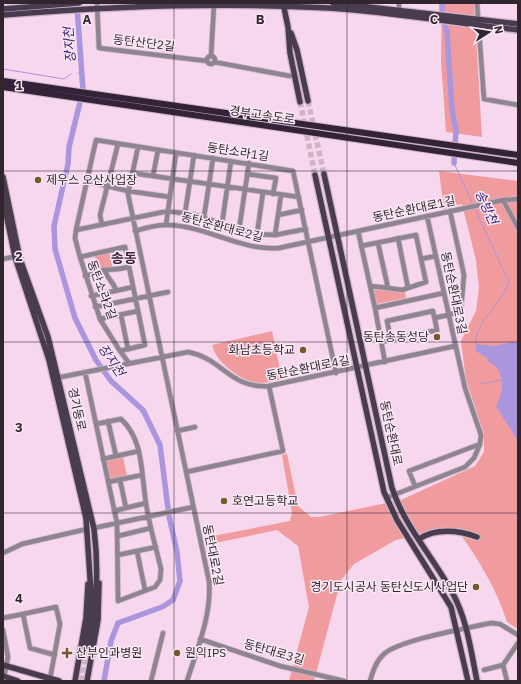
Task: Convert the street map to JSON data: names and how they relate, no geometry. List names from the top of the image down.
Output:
{
  "streets": {
    "highway": ["경부고속도로"],
    "main road": ["경기동로", "동탄순환대로"],
    "street": [
      "동탄산단2길",
      "동탄소라1길",
      "동탄순환대로1길",
      "동탄순환대로2길",
      "동탄소라2길",
      "동탄순환대로3길",
      "동탄순환대로4길",
      "동탄대로2길",
      "동탄대로3길"
    ]
  },
  "crossings": [
    ["동탄소라1길", "동탄순환대로2길"],
    ["동탄소라1길", "동탄소라2길"],
    ["동탄소라1길", "동탄순환대로4길"],
    ["동탄순환대로1길", "동탄순환대로2길"],
    ["동탄순환대로1길", "동탄순환대로3길"],
    ["동탄순환대로1길", "동탄순환대로"],
    ["동탄순환대로2길", "동탄순환대로"],
    ["동탄순환대로2길", "동탄대로2길"],
    ["동탄순환대로3길", "동탄순환대로4길"],
    ["동탄순환대로3길", "동탄순환대로"],
    ["동탄순환대로4길", "경기동로"],
    ["동탄순환대로4길", "동탄순환대로"],
    ["동탄순환대로4길", "동탄대로2길"],
    ["동탄대로2길", "동탄대로3길"]
  ],
  "districts": ["송동"],
  "water": ["장지천", "송방천"],
  "places": {
    "other": [
      "제우스 오산사업장",
      "동탄송동성당",
      "화남초등학교",
      "호연고등학교",
      "경기도시공사 동탄신도시사업단",
      "원익IPS"
    ],
    "health": ["산부인과병원"]
  },
  "north": "right",
  "grid": {
    "columns": ["A", "B", "C"],
    "rows": [
      "1",
      "2",
      "3",
      "4"
    ]
  }
}
